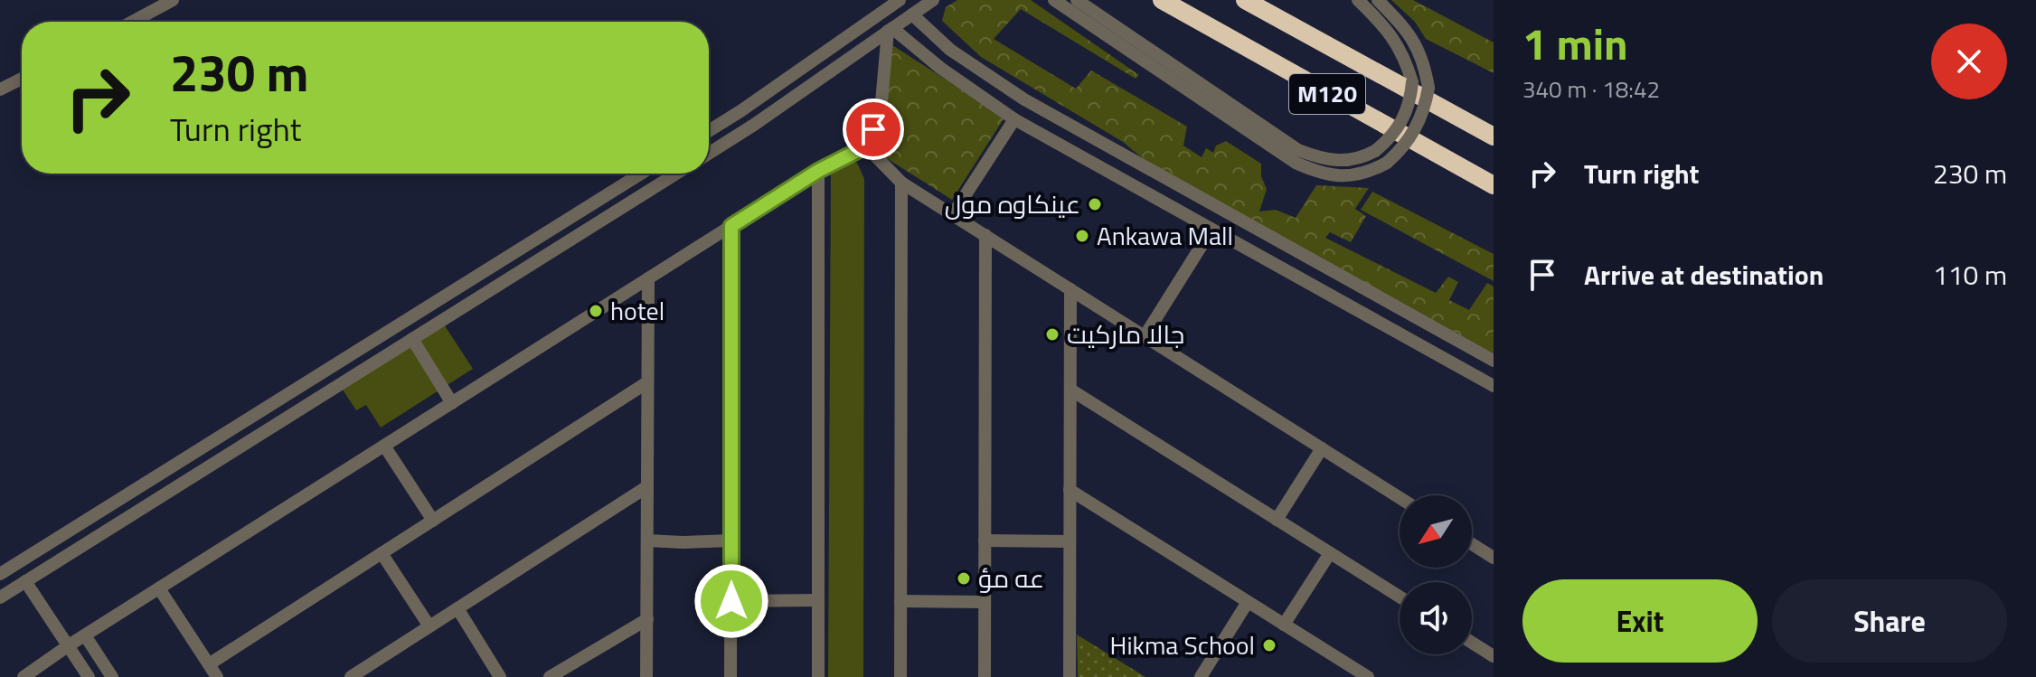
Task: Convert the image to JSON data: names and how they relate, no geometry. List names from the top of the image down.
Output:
{
  "streets": {
    "highway": ["M120"]
  },
  "places": [
    "عينكاوه مول",
    "Ankawa Mall",
    "hotel",
    "جالا ماركيت",
    "عه مؤ",
    "Hikma School"
  ],
  "north": "bottom left",
  "page": {
    "heading": ["1 min", "340 m · 18:42"],
    "turn": ["230 m", "Turn right"],
    "list": [
      {
        "name": "Turn right",
        "value": "230 m"
      },
      {
        "name": "Arrive at destination",
        "value": "110 m"
      }
    ],
    "buttons": ["Exit", "Share"]
  }
}
